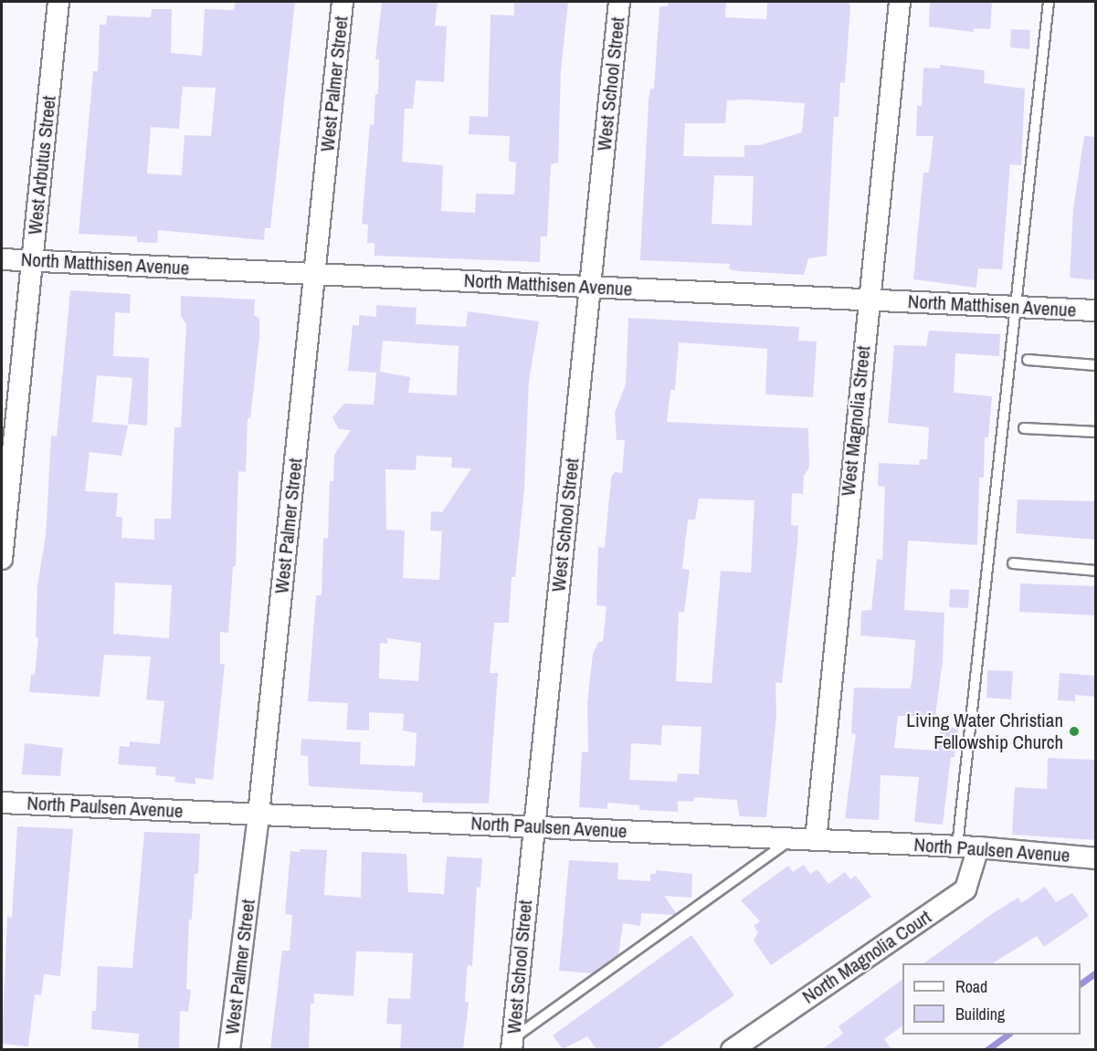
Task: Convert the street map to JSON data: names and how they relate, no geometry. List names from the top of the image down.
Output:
{
  "streets": {
    "street": [
      "West Palmer Street",
      "West School Street",
      "West Arbutus Street",
      "North Matthisen Avenue",
      "West Magnolia Street",
      "North Paulsen Avenue",
      "North Magnolia Court"
    ]
  },
  "crossings": [
    ["West Palmer Street", "North Matthisen Avenue"],
    ["West Palmer Street", "North Paulsen Avenue"],
    ["West School Street", "North Matthisen Avenue"],
    ["West School Street", "North Paulsen Avenue"],
    ["West Arbutus Street", "North Matthisen Avenue"],
    ["North Matthisen Avenue", "West Magnolia Street"],
    ["West Magnolia Street", "North Paulsen Avenue"],
    ["North Paulsen Avenue", "North Magnolia Court"]
  ],
  "places": ["Living Water Christian Fellowship Church"],
  "legend": ["Road", "Building"]
}
